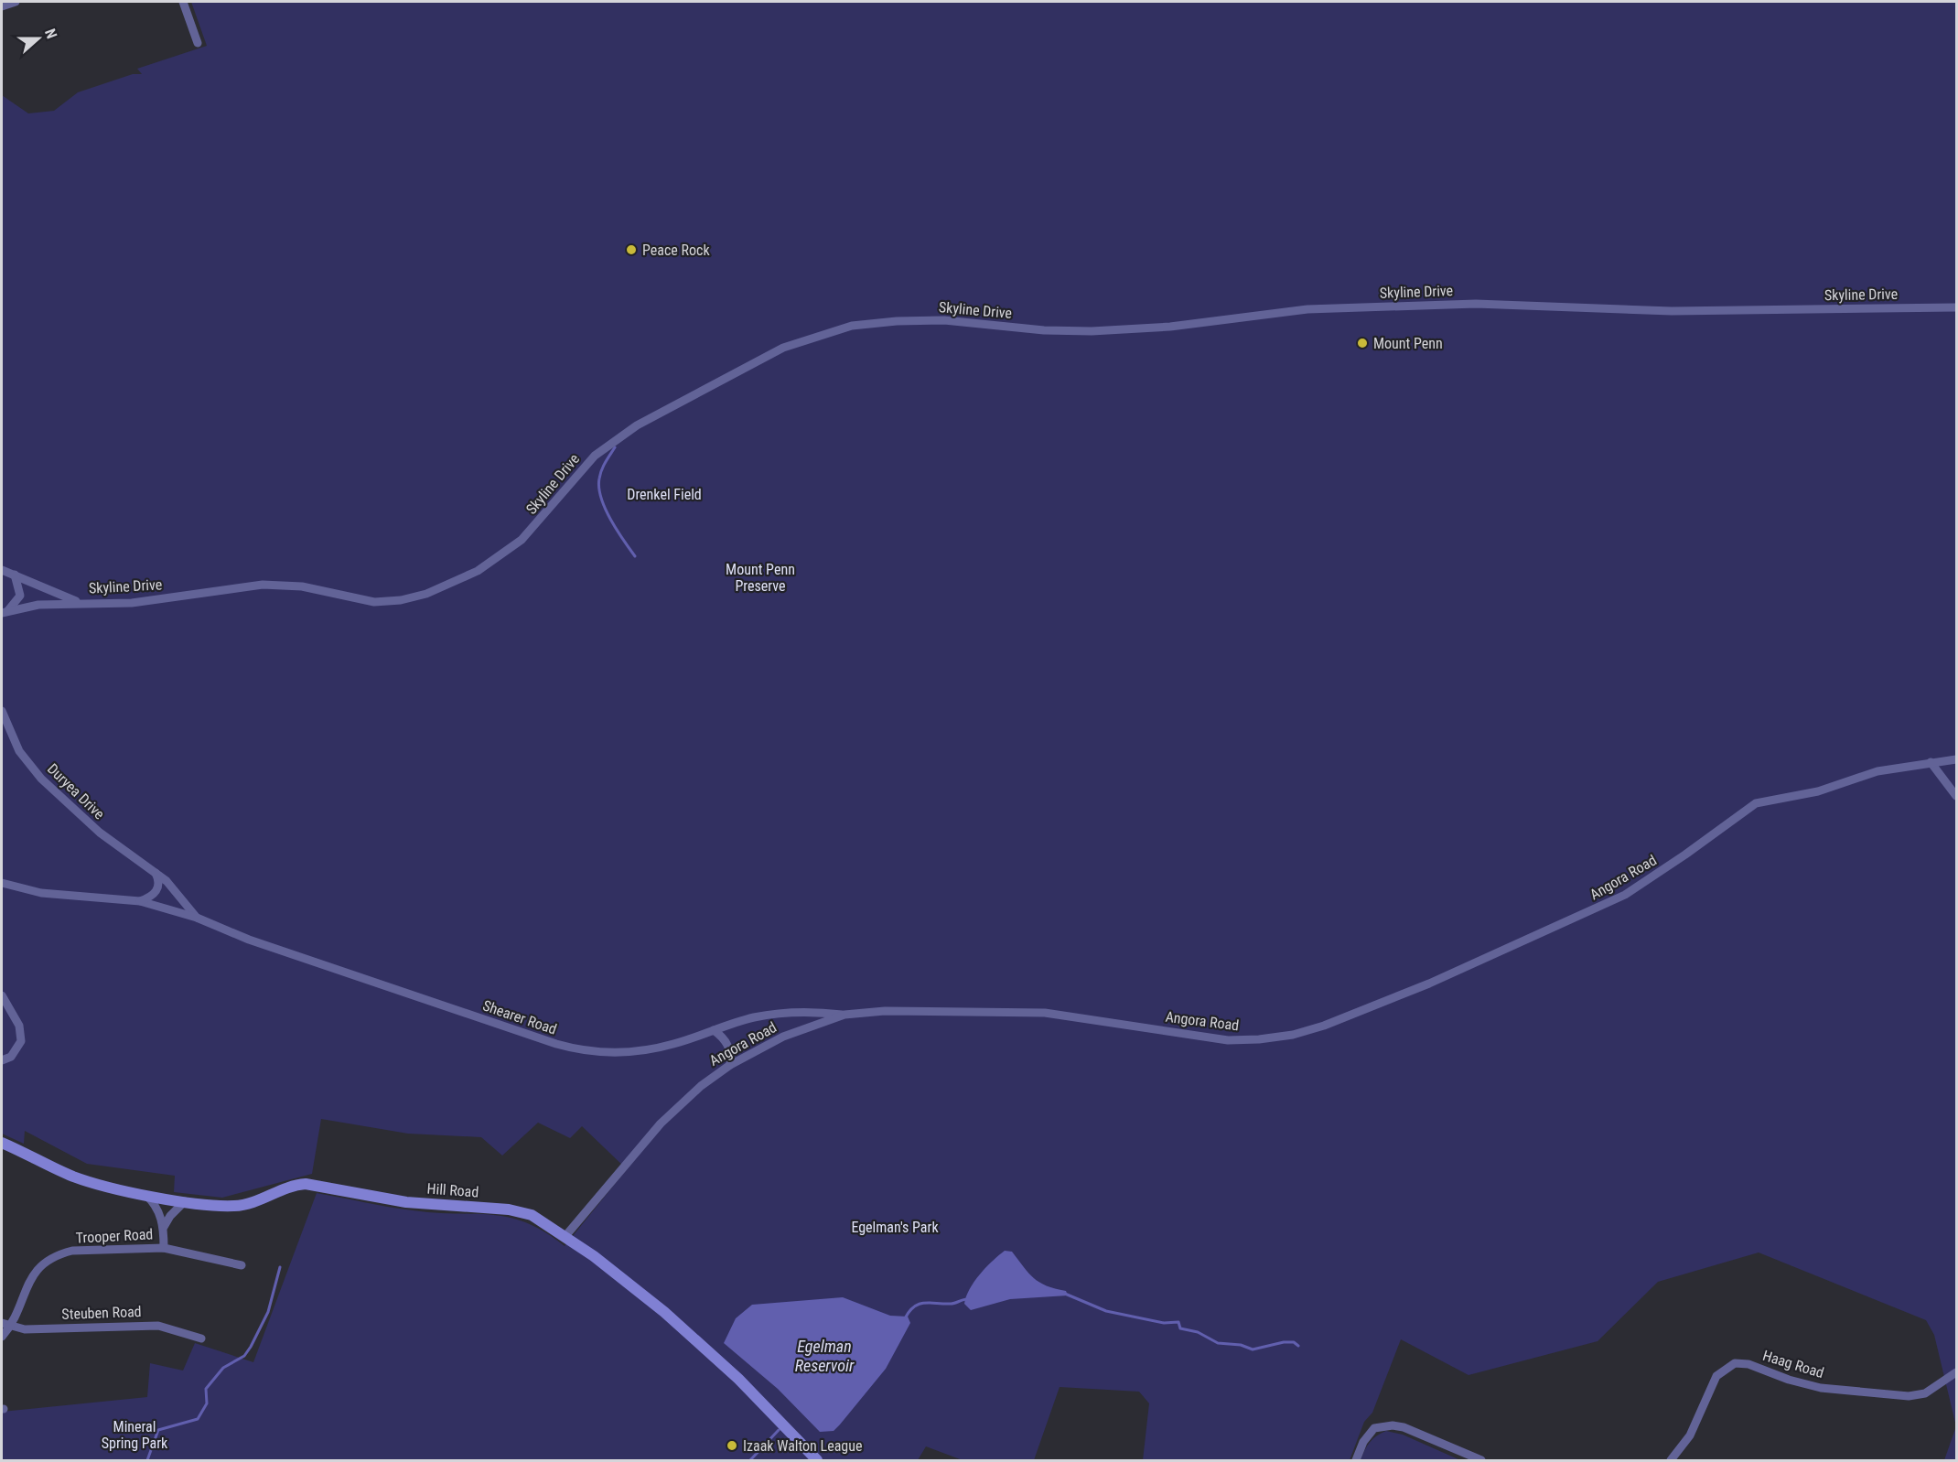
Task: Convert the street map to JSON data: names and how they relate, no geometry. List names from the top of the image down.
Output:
{
  "streets": {
    "street": [
      "Skyline Drive",
      "Duryea Drive",
      "Angora Road",
      "Shearer Road",
      "Hill Road",
      "Trooper Road",
      "Steuben Road",
      "Haag Road"
    ]
  },
  "crossings": [
    ["Duryea Drive", "Shearer Road"],
    ["Angora Road", "Shearer Road"],
    ["Angora Road", "Hill Road"],
    ["Trooper Road", "Steuben Road"]
  ],
  "water": ["Egelman Reservoir"],
  "parks": [
    "Drenkel Field",
    "Mount Penn Preserve",
    "Egelman's Park",
    "Mineral Spring Park"
  ],
  "places": ["Peace Rock", "Mount Penn", "Izaak Walton League"],
  "north": "right"
}
